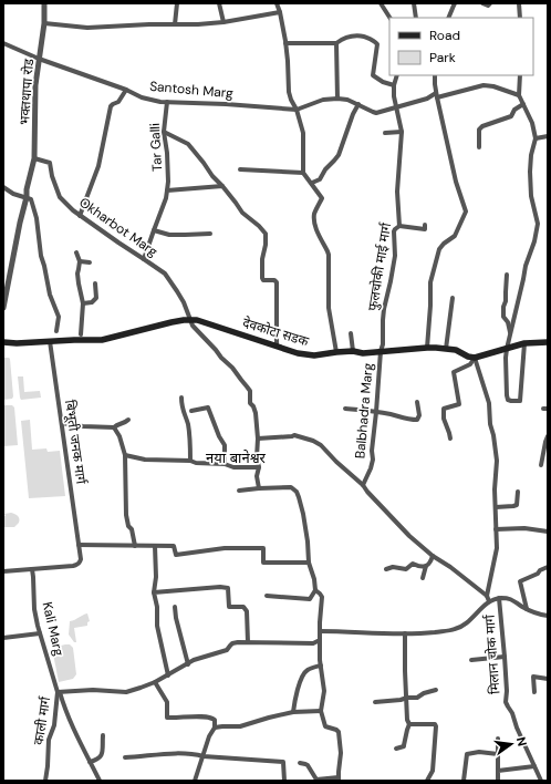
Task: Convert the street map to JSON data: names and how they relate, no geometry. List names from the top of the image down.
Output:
{
  "streets": {
    "main road": ["देवकोटा सडक"],
    "street": [
      "Santosh Marg",
      "भक्तथापा रोड",
      "Tar Galli",
      "Okharbot Marg",
      "फुलचोकी माई मार्ग",
      "Balbhadra Marg",
      "बिभूती जनक मार्ग",
      "Kali Marg",
      "मिलान चोक मार्ग",
      "काली मार्ग"
    ]
  },
  "crossings": [
    ["Santosh Marg", "भक्तथापा रोड"],
    ["Santosh Marg", "Tar Galli"],
    ["भक्तथापा रोड", "Okharbot Marg"],
    ["Tar Galli", "Okharbot Marg"],
    ["Okharbot Marg", "देवकोटा सडक"],
    ["फुलचोकी माई मार्ग", "देवकोटा सडक"],
    ["फुलचोकी माई मार्ग", "Balbhadra Marg"],
    ["देवकोटा सडक", "Balbhadra Marg"],
    ["देवकोटा सडक", "बिभूती जनक मार्ग"],
    ["बिभूती जनक मार्ग", "Kali Marg"],
    ["Kali Marg", "काली मार्ग"]
  ],
  "districts": ["नया बानेश्वर"],
  "legend": ["Road", "Park"],
  "north": "right"
}
